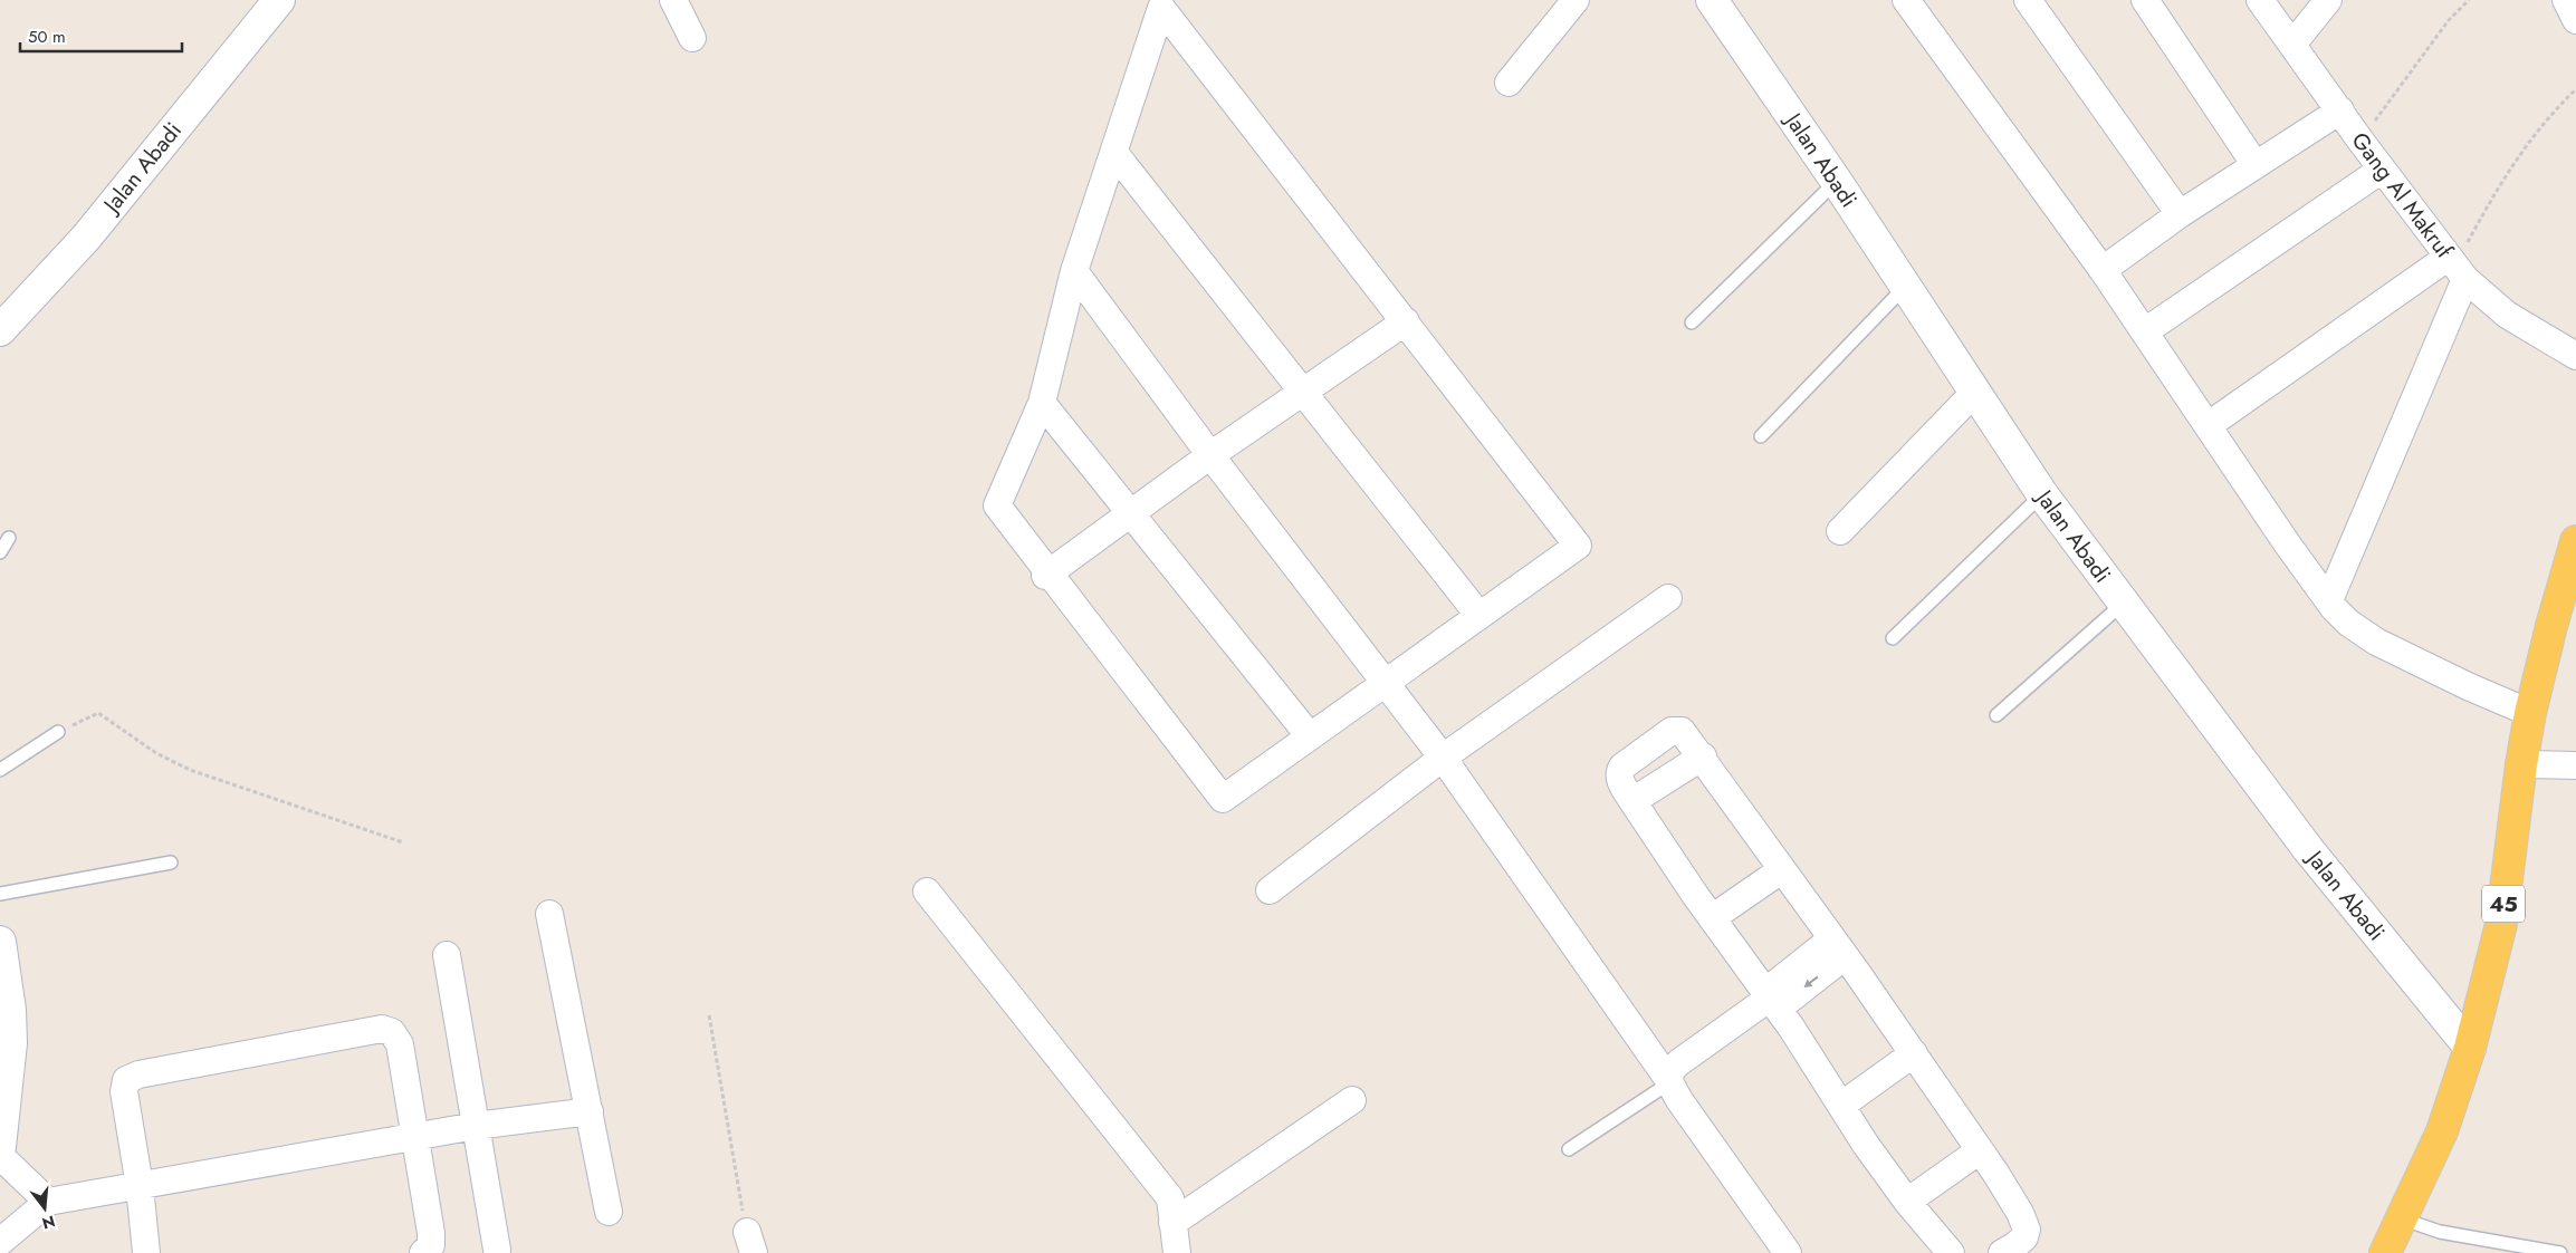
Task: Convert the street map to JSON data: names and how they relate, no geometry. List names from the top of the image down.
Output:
{
  "streets": {
    "main road": ["45"],
    "street": ["Jalan Abadi", "Gang Al Makruf"]
  },
  "crossings": [
    ["Jalan Abadi", "45"]
  ],
  "scale_bar": "50 m",
  "north": "bottom"
}
